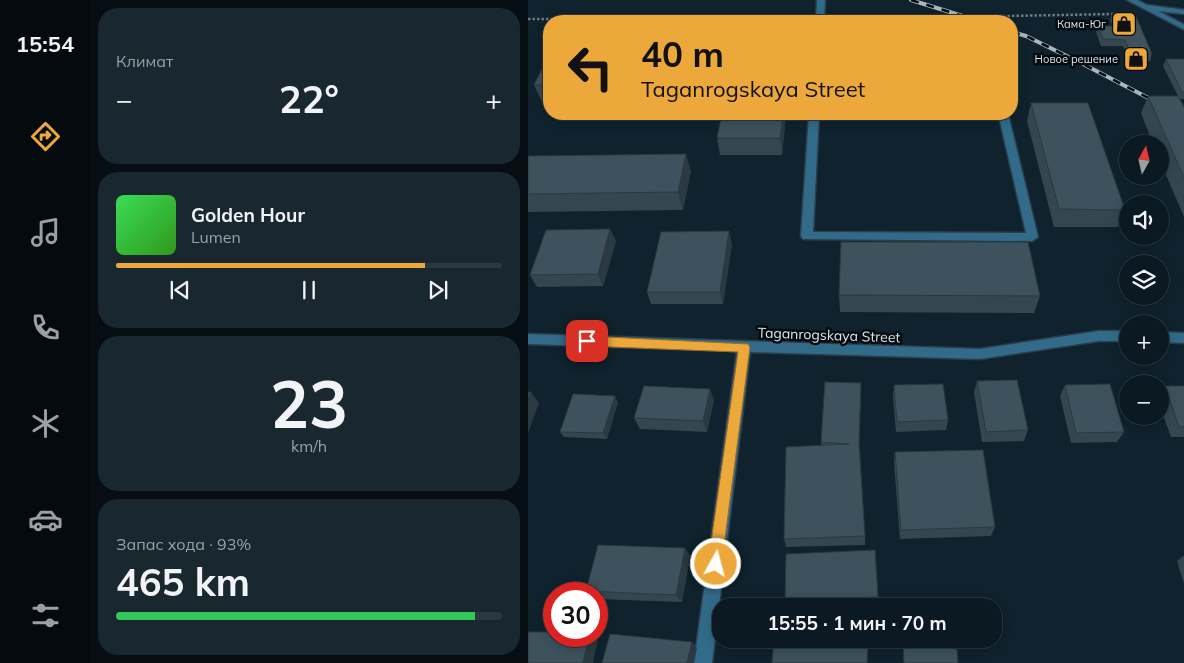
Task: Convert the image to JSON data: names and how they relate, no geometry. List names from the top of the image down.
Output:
{
  "streets": {
    "street": ["Taganrogskaya Street"]
  },
  "places": {
    "shop": ["Кама-Юг", "Новое решение"]
  },
  "north": "top",
  "page": {
    "tabs": "15:54",
    "tile": [
      "Климат",
      ["23", "km/h"],
      ["Запас хода · 93%", "465 km"]
    ],
    "turn": ["40 m", "Taganrogskaya Street"],
    "heat": ["−", "22°", "+"],
    "map_buttons": ["+", "−"],
    "song": ["Golden Hour", "Lumen"],
    "limit": "30",
    "trip": "15:55 · 1 мин · 70 m"
  }
}
